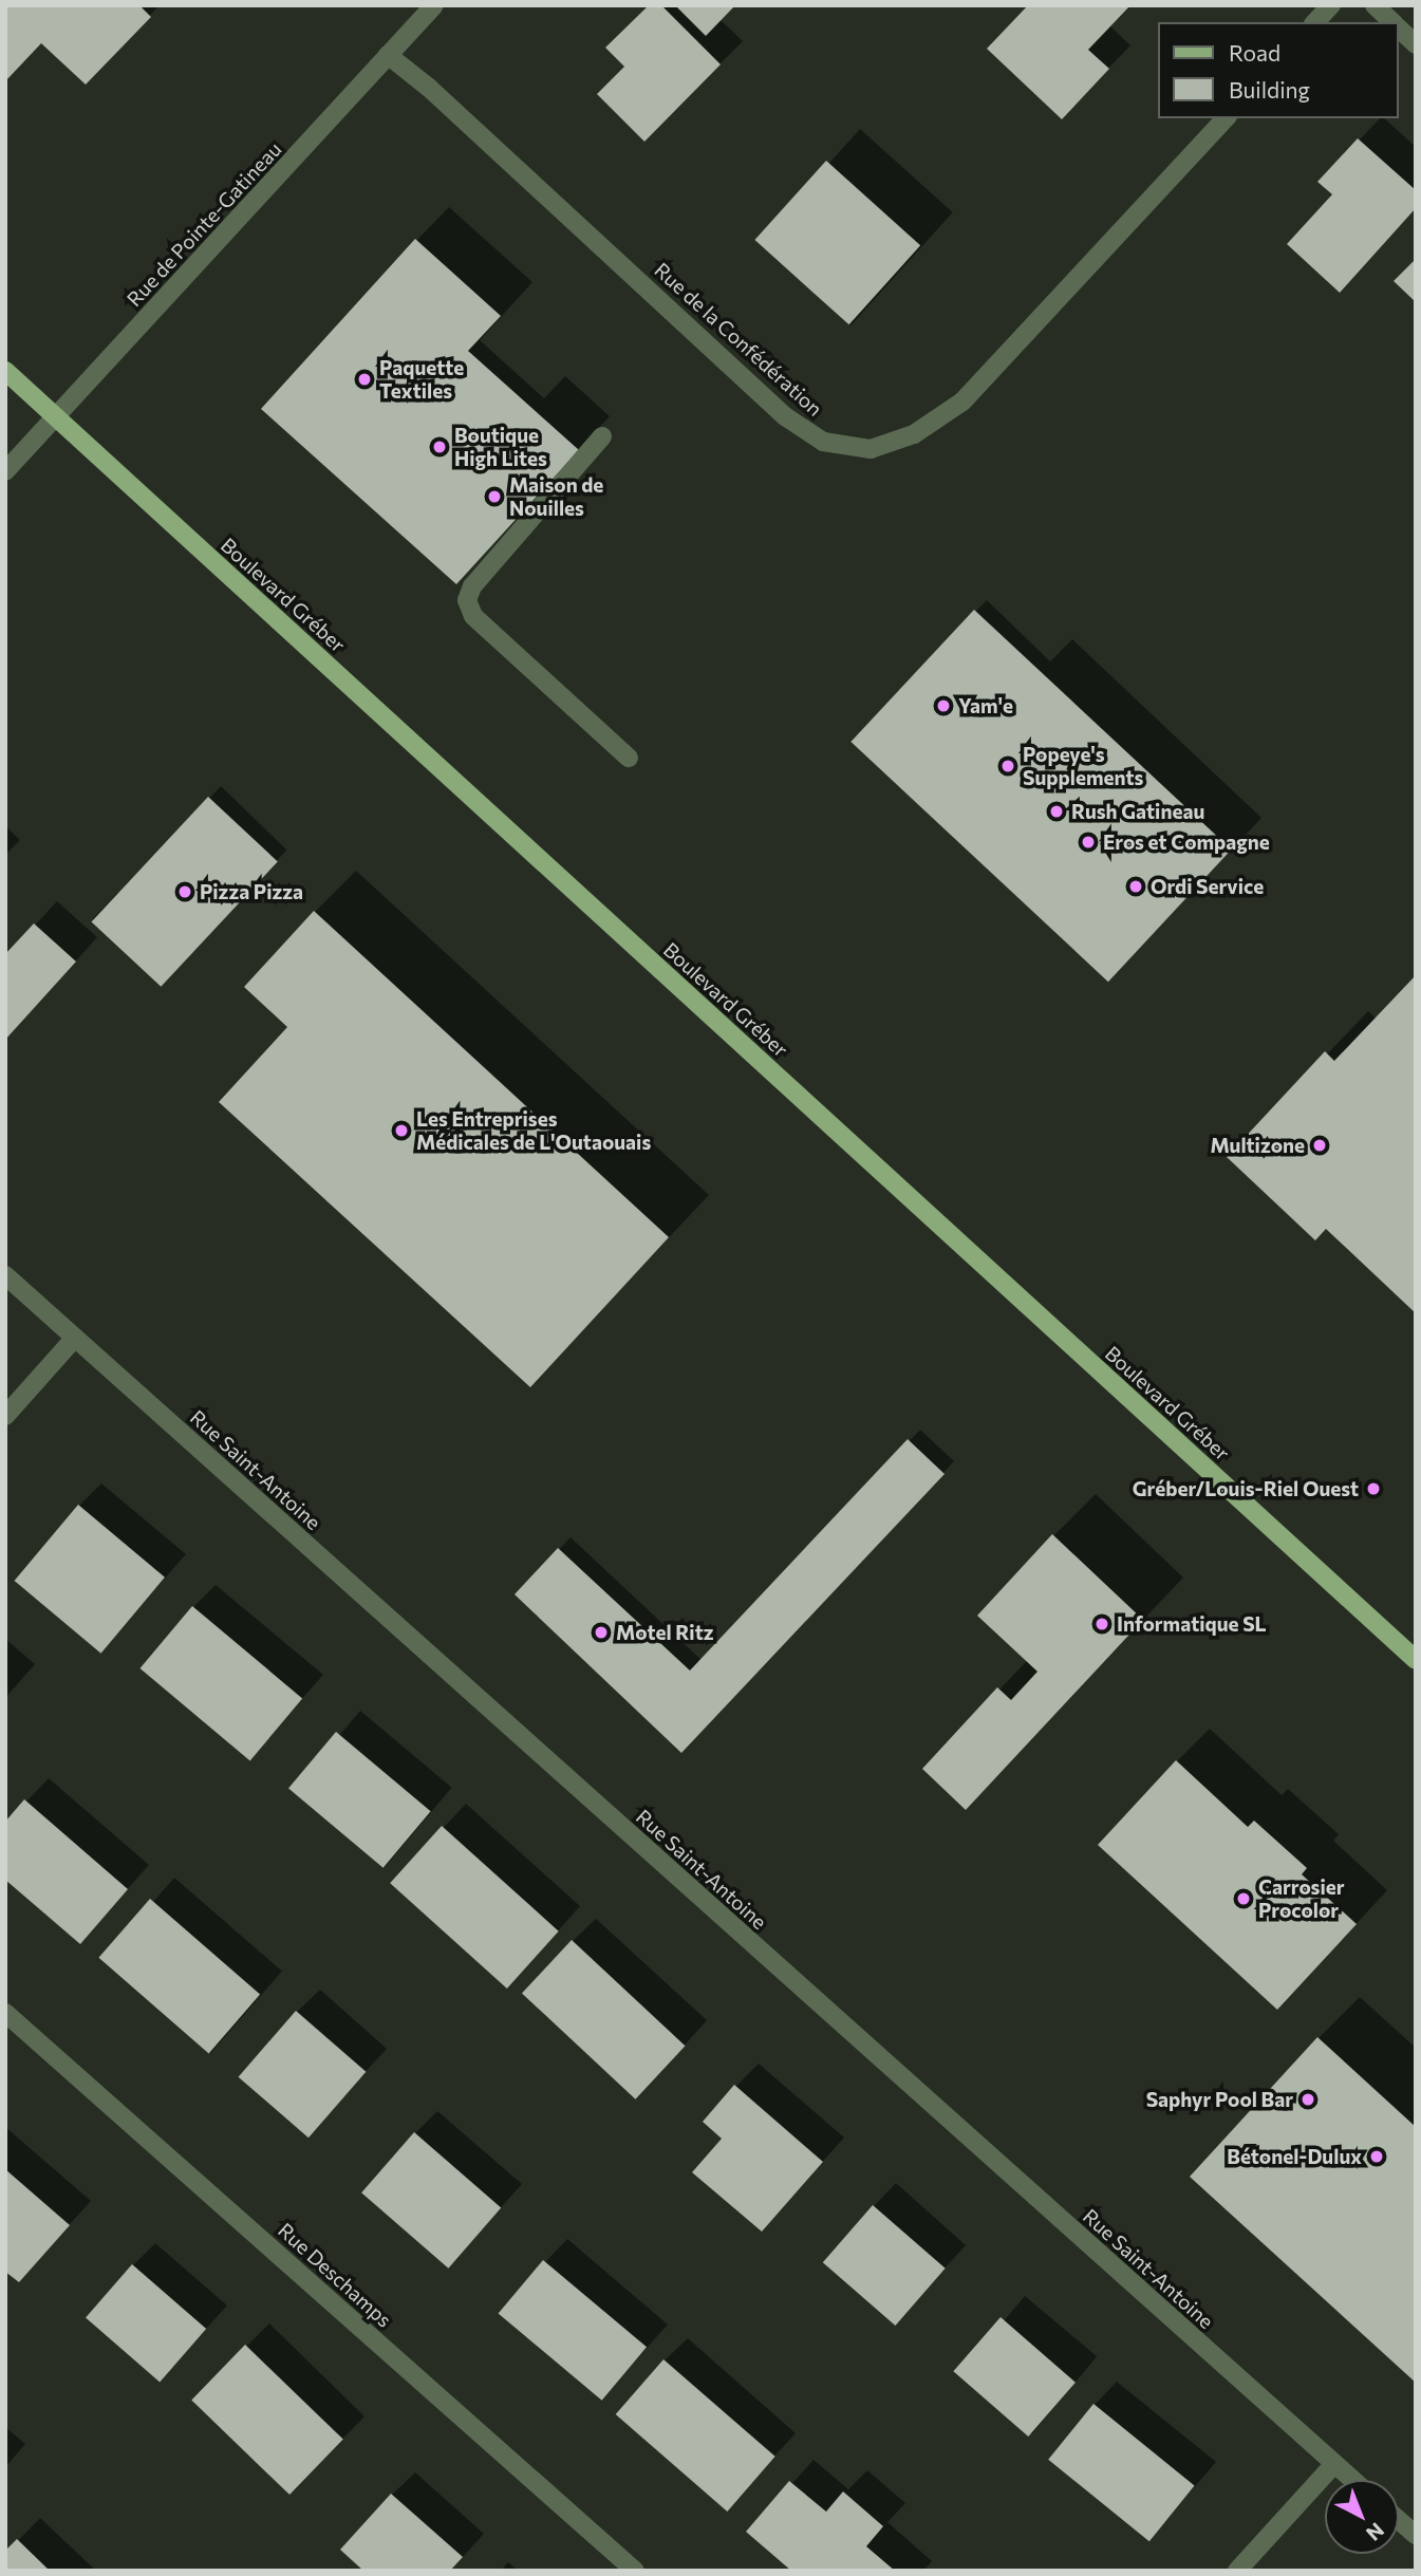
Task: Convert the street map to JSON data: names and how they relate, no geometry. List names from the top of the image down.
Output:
{
  "streets": {
    "main road": ["Boulevard Gréber"],
    "street": [
      "Rue de Pointe-Gatineau",
      "Rue de la Confédération",
      "Rue Saint-Antoine",
      "Rue Deschamps"
    ]
  },
  "crossings": [
    ["Rue de Pointe-Gatineau", "Rue de la Confédération"],
    ["Rue de Pointe-Gatineau", "Boulevard Gréber"]
  ],
  "places": [
    "Paquette Textiles",
    "Boutique High Lites",
    "Maison de Nouilles",
    "Yam'e",
    "Popeye's Supplements",
    "Rush Gatineau",
    "Eros et Compagne",
    "Ordi Service",
    "Pizza Pizza",
    "Les Entreprises Médicales de L'Outaouais",
    "Multizone",
    "Gréber/Louis-Riel Ouest",
    "Informatique SL",
    "Motel Ritz",
    "Carrosier Procolor",
    "Saphyr Pool Bar",
    "Bétonel-Dulux"
  ],
  "legend": ["Road", "Building"],
  "north": "bottom right"
}
